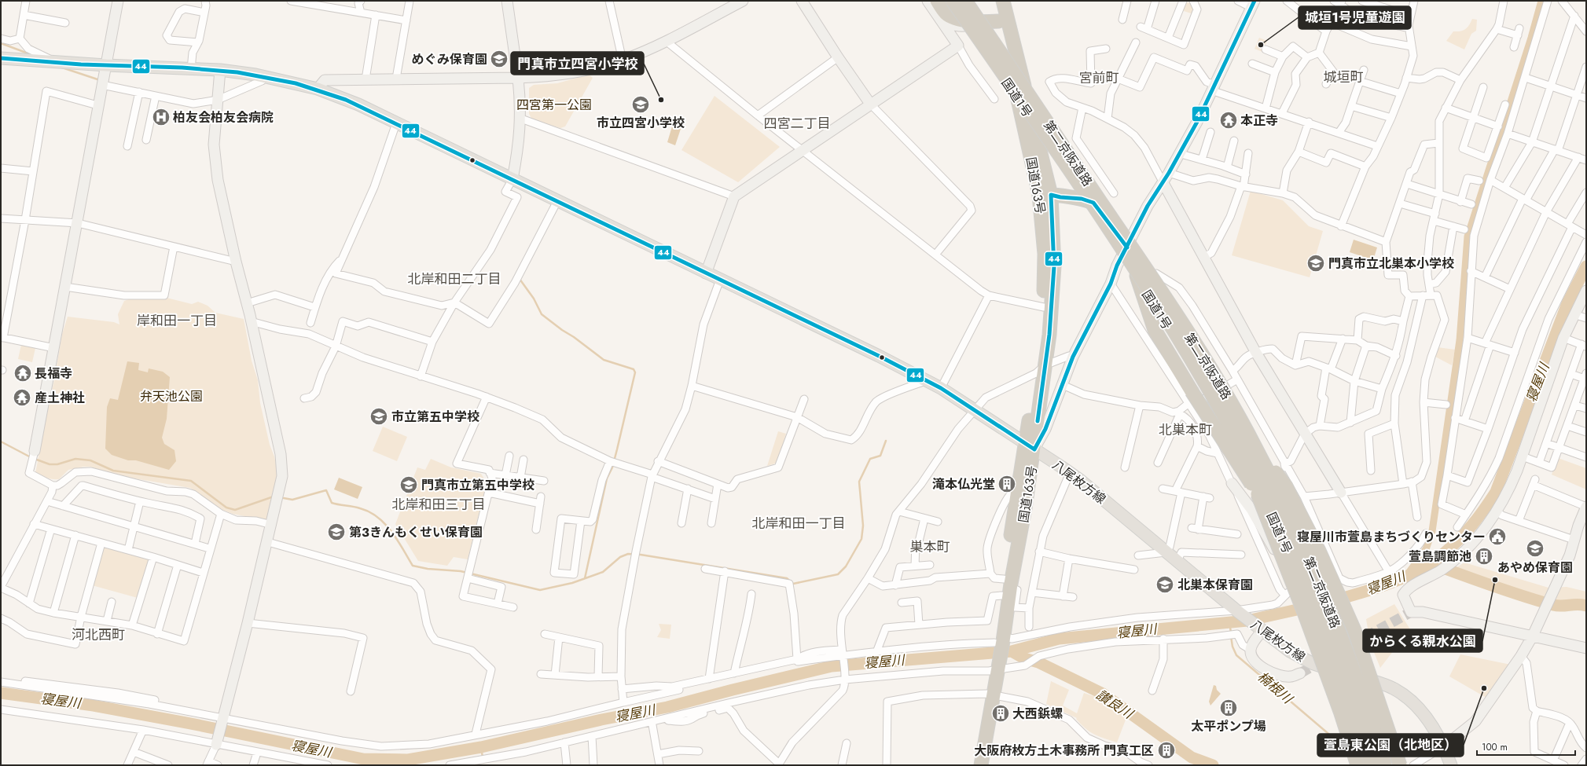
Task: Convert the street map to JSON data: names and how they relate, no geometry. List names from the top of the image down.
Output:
{
  "streets": {
    "highway": ["国道1号", "第二京阪道路", "国道163号"],
    "main road": ["八尾枚方線"]
  },
  "crossings": [
    ["国道1号", "第二京阪道路"],
    ["国道1号", "八尾枚方線"],
    ["国道163号", "八尾枚方線"]
  ],
  "districts": [
    "城垣町",
    "宮前町",
    "四宮二丁目",
    "北岸和田二丁目",
    "岸和田一丁目",
    "北巣本町",
    "北岸和田三丁目",
    "北岸和田一丁目",
    "巣本町",
    "河北西町"
  ],
  "water": ["寝屋川", "楠根川", "讃良川"],
  "parks": ["四宮第一公園", "弁天池公園"],
  "places": {
    "other": [
      "城垣1号児童遊園",
      "門真市立四宮小学校",
      "からくる親水公園",
      "萱島東公園（北地区）"
    ],
    "school or university": [
      "めぐみ保育園",
      "市立四宮小学校",
      "門真市立北巣本小学校",
      "市立第五中学校",
      "門真市立第五中学校",
      "第３きんもくせい保育園",
      "あやめ保育園",
      "北巣本保育園"
    ],
    "hospital": ["柏友会柏友会病院"],
    "temple": ["本正寺", "長福寺", "産土神社"],
    "building": [
      "滝本仏光堂",
      "萱島調節池",
      "太平ポンプ場",
      "大西鋲螺",
      "大阪府枚方土木事務所 門真工区"
    ],
    "public building": ["寝屋川市萱島まちづくりセンター"]
  },
  "lines": ["transit line 44"],
  "scale_bar": "100 m"
}
